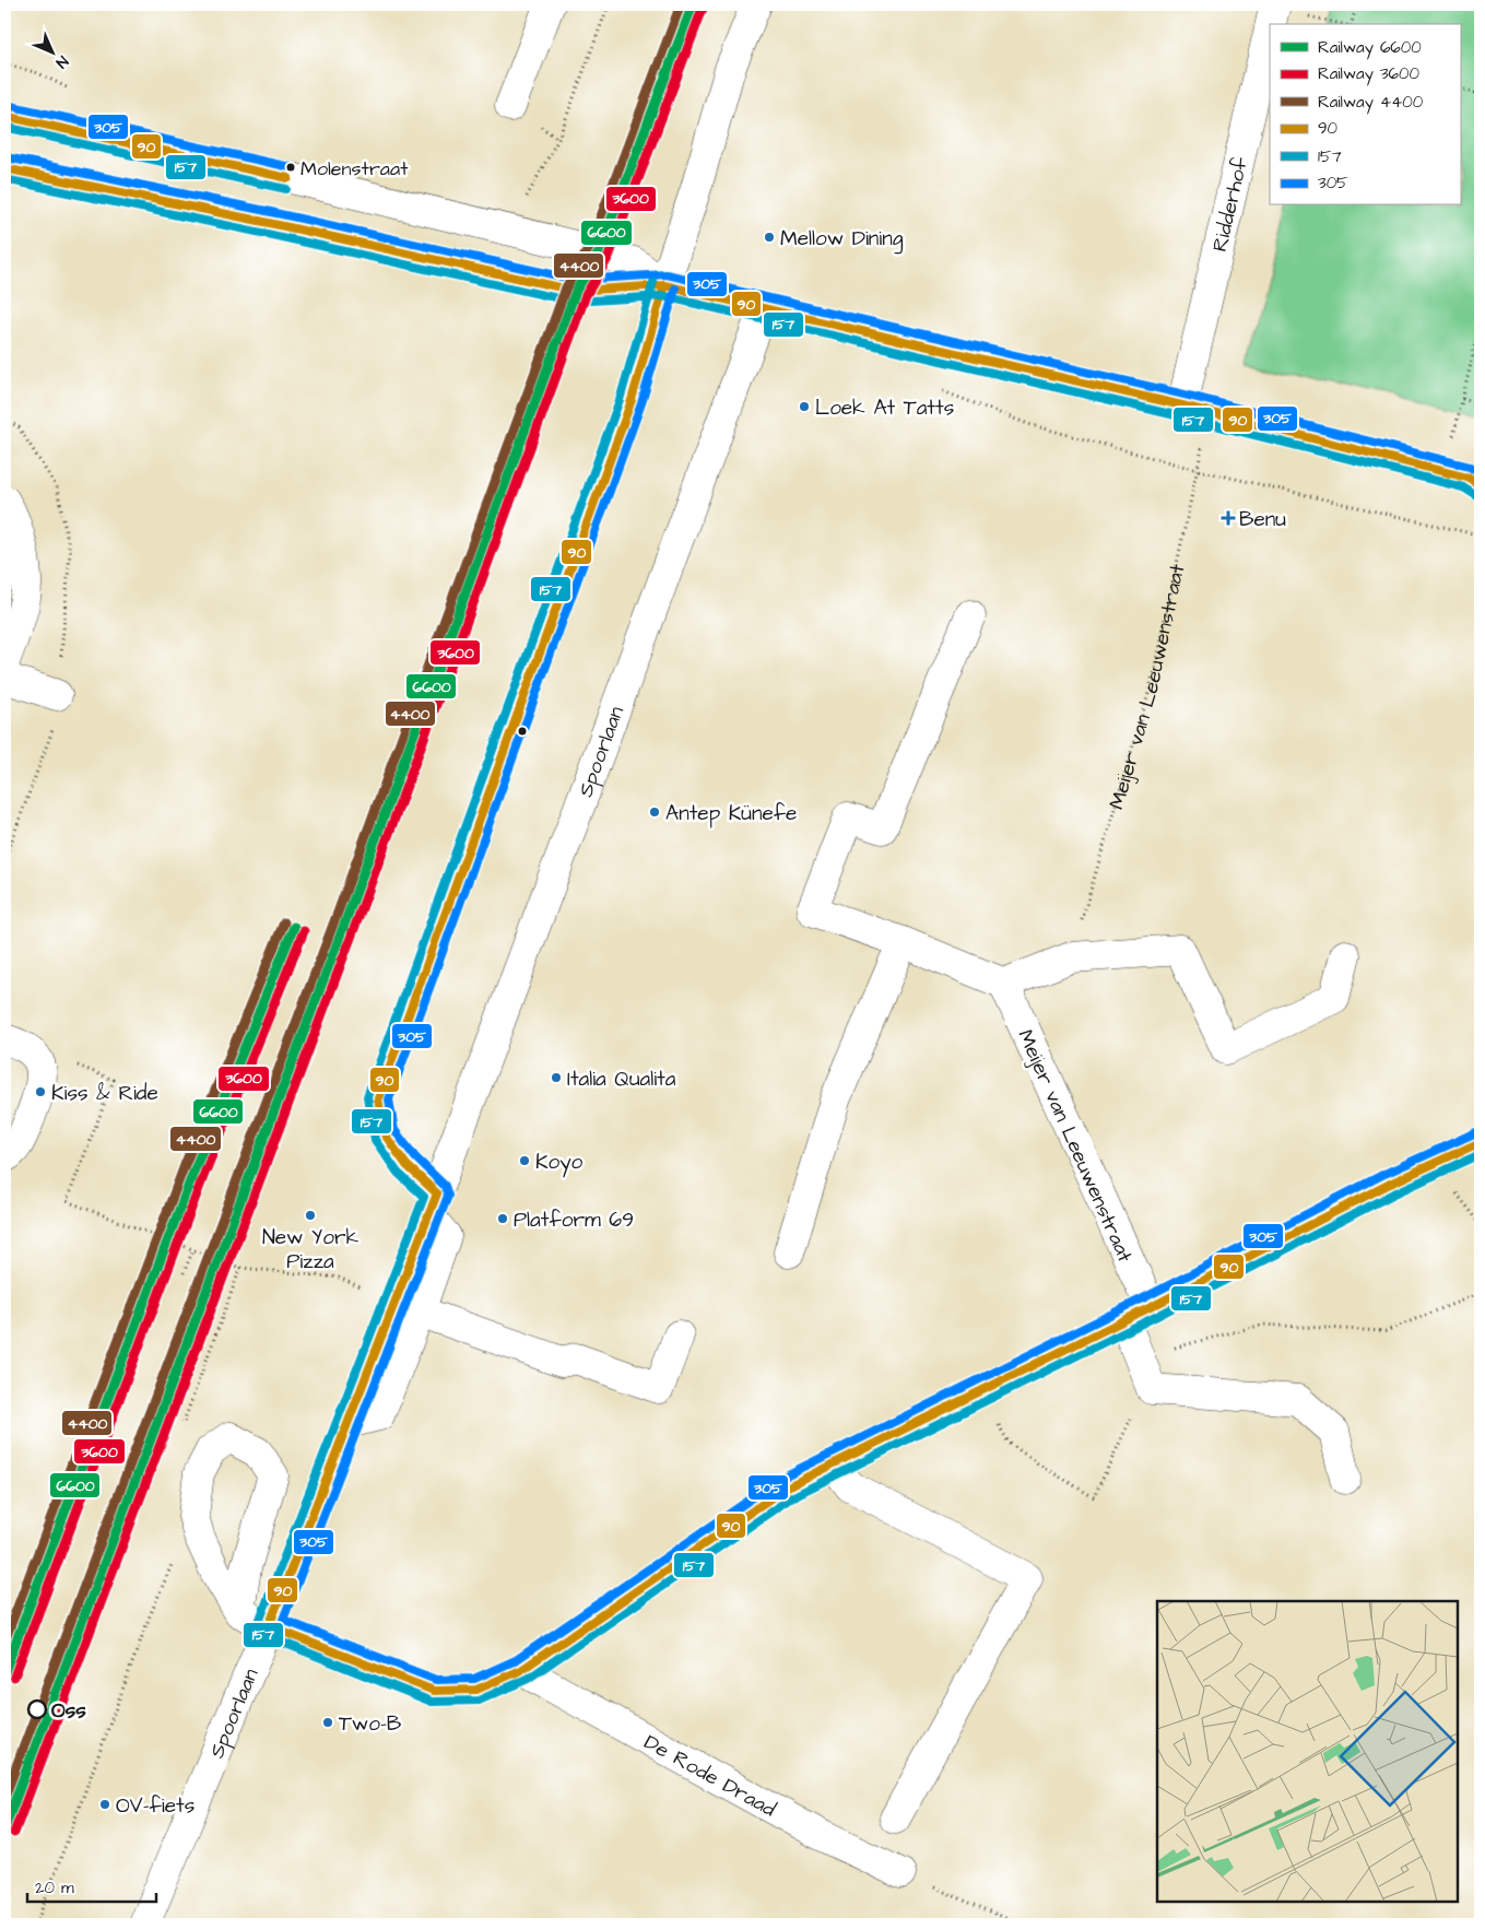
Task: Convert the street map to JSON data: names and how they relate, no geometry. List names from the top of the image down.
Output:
{
  "streets": {
    "street": [
      "Ridderhof",
      "Meijer van Leeuwenstraat",
      "Spoorlaan",
      "De Rode Draad"
    ]
  },
  "crossings": [
    ["Ridderhof", "Meijer van Leeuwenstraat"]
  ],
  "places": {
    "other": [
      "Molenstraat",
      "Mellow Dining",
      "Loek At Tatts",
      "Antep Künefe",
      "Italia Qualita",
      "Kiss & Ride",
      "Koyo",
      "New York Pizza",
      "Platform 69",
      "Oss",
      "Two-B",
      "OV-fiets"
    ],
    "health": ["Benu"]
  },
  "lines": [
    "rail line 6600",
    "rail line 4400",
    "rail line 3600",
    "transit line 305",
    "transit line 90",
    "transit line 157"
  ],
  "legend": [
    "Railway 6600",
    "Railway 3600",
    "Railway 4400",
    "90",
    "157",
    "305"
  ],
  "scale_bar": "20 m",
  "north": "bottom right"
}
